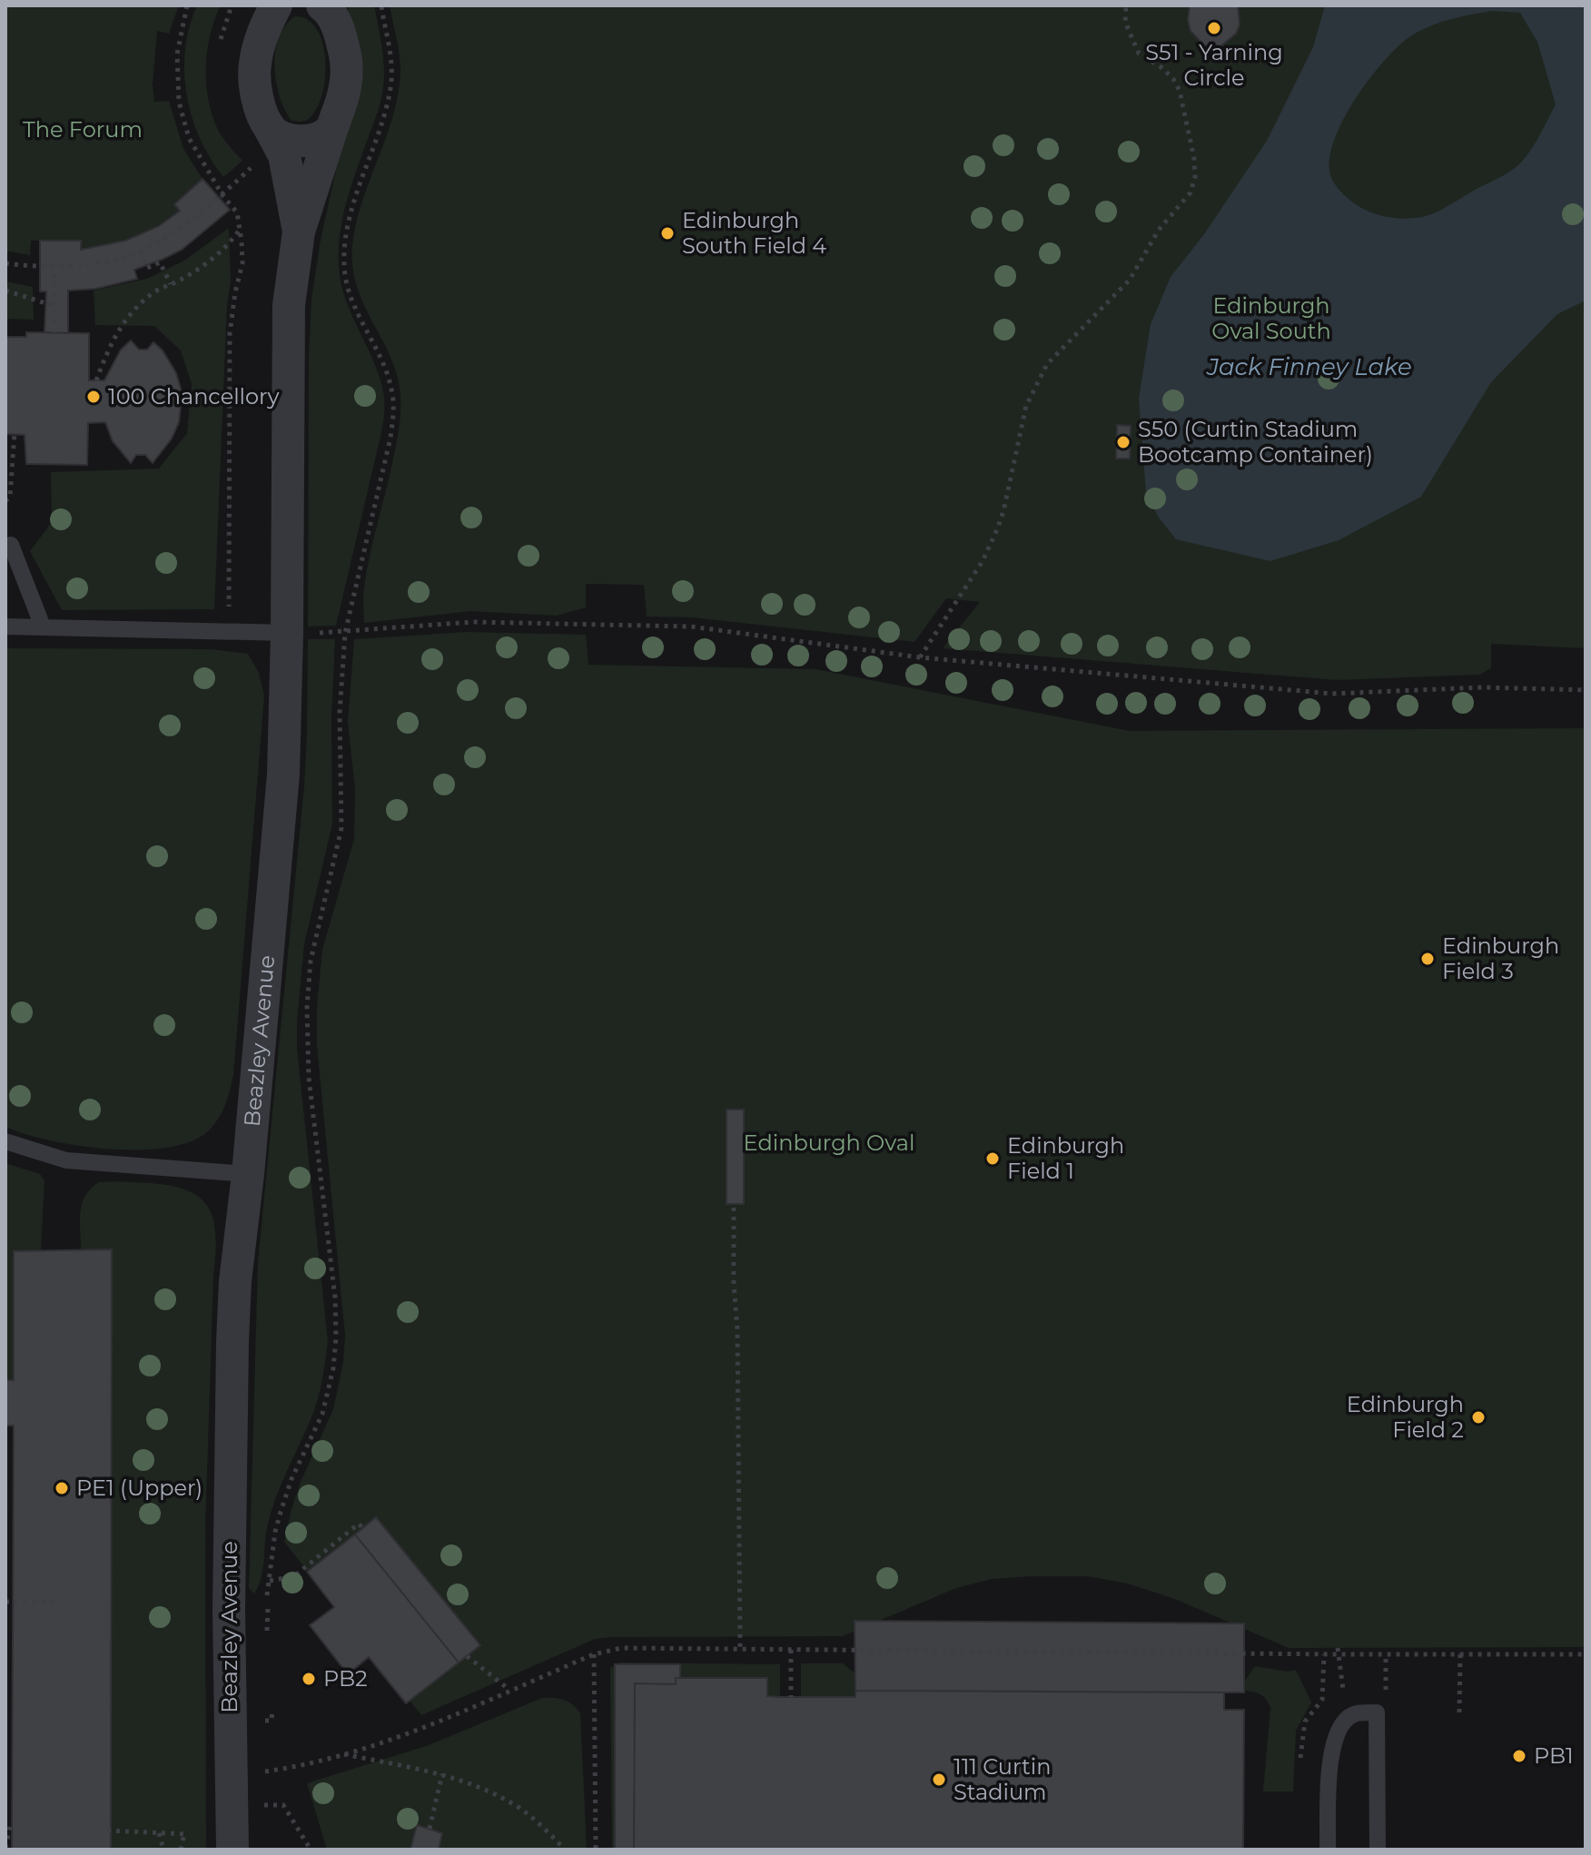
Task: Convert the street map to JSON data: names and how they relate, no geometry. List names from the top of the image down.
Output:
{
  "streets": {
    "street": ["Beazley Avenue"]
  },
  "water": ["Jack Finney Lake"],
  "parks": ["The Forum", "Edinburgh Oval South", "Edinburgh Oval"],
  "places": [
    "S51 - Yarning Circle",
    "Edinburgh South Field 4",
    "100 Chancellory",
    "S50 (Curtin Stadium Bootcamp Container)",
    "Edinburgh Field 3",
    "Edinburgh Field 1",
    "Edinburgh Field 2",
    "PE1 (Upper)",
    "PB2",
    "PB1",
    "111 Curtin Stadium"
  ]
}
